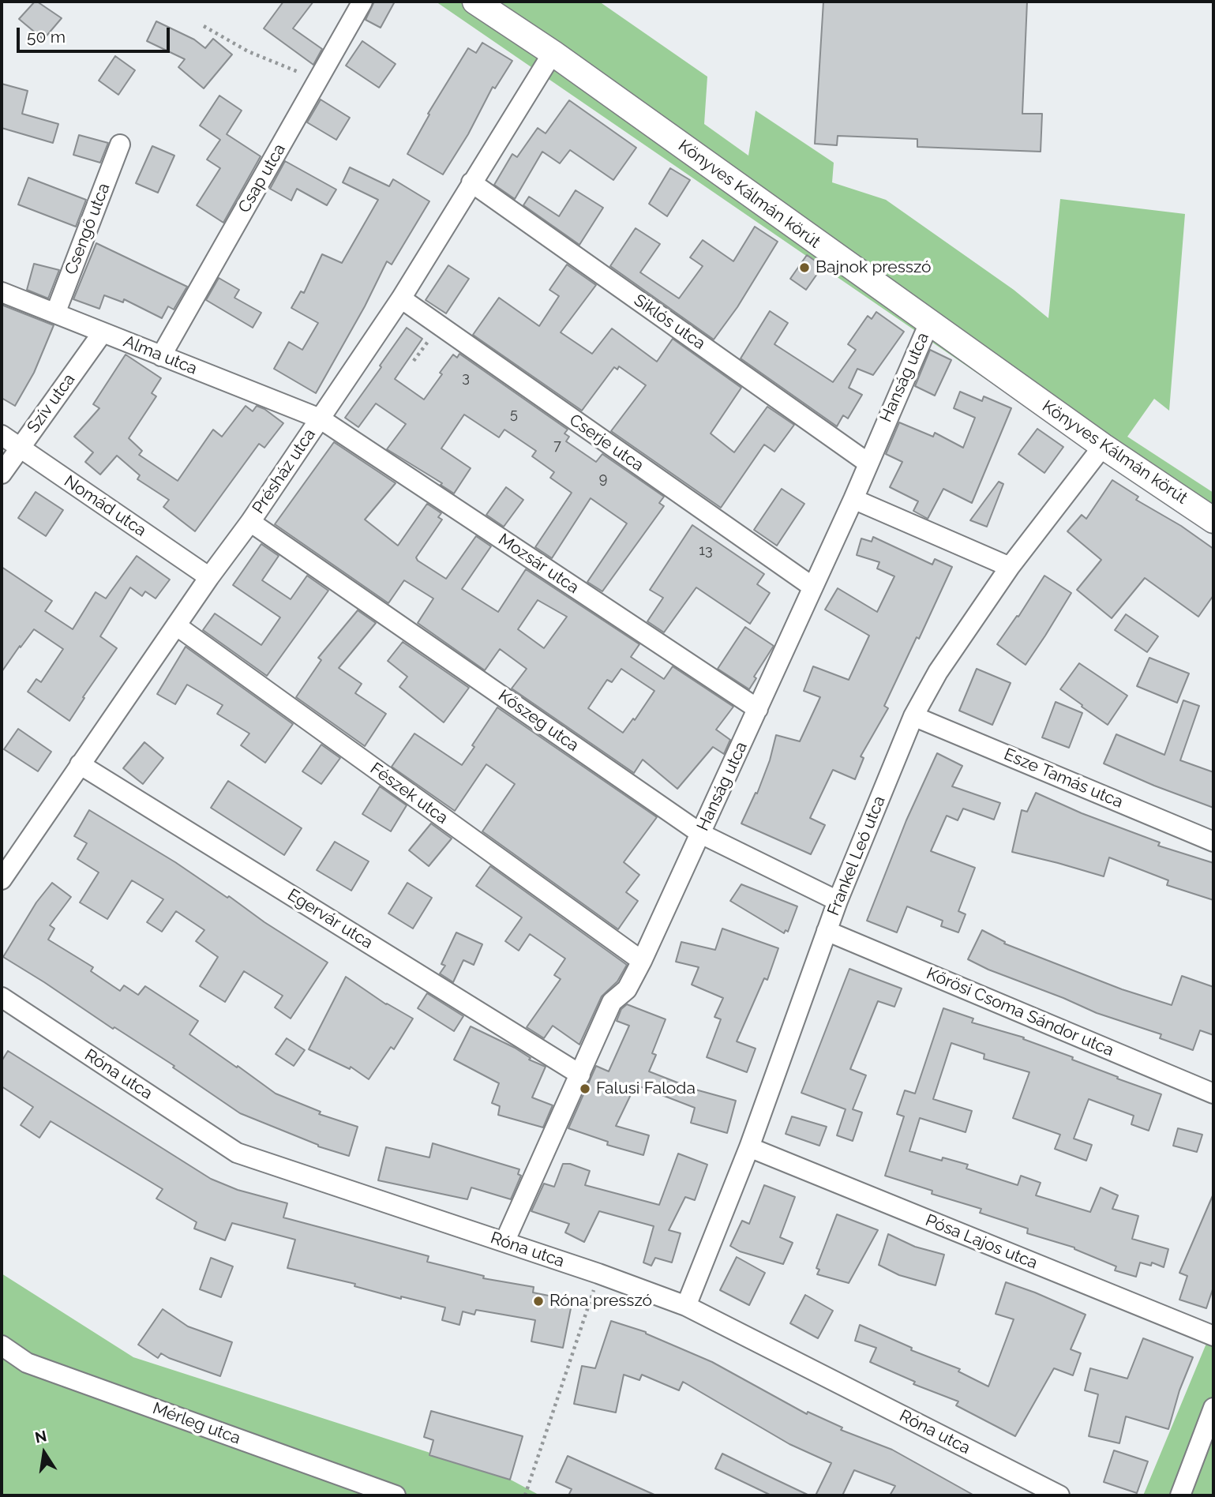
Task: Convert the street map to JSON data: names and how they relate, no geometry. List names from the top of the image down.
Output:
{
  "streets": {
    "street": [
      "Csap utca",
      "Könyves Kálmán körút",
      "Csengő utca",
      "Siklós utca",
      "Alma utca",
      "Hanság utca",
      "Szív utca",
      "Cserje utca",
      "Présház utca",
      "Nomád utca",
      "Mozsár utca",
      "Kőszeg utca",
      "Esze Tamás utca",
      "Fészek utca",
      "Frankel Leó utca",
      "Egervár utca",
      "Kőrösi Csoma Sándor utca",
      "Róna utca",
      "Pósa Lajos utca",
      "Mérleg utca"
    ]
  },
  "crossings": [
    ["Csap utca", "Alma utca"],
    ["Könyves Kálmán körút", "Hanság utca"],
    ["Könyves Kálmán körút", "Présház utca"],
    ["Könyves Kálmán körút", "Frankel Leó utca"],
    ["Csengő utca", "Alma utca"],
    ["Siklós utca", "Hanság utca"],
    ["Siklós utca", "Présház utca"],
    ["Alma utca", "Szív utca"],
    ["Alma utca", "Présház utca"],
    ["Alma utca", "Mozsár utca"],
    ["Hanság utca", "Cserje utca"],
    ["Hanság utca", "Mozsár utca"],
    ["Hanság utca", "Kőszeg utca"],
    ["Hanság utca", "Fészek utca"],
    ["Hanság utca", "Egervár utca"],
    ["Hanság utca", "Róna utca"],
    ["Szív utca", "Nomád utca"],
    ["Cserje utca", "Présház utca"],
    ["Présház utca", "Nomád utca"],
    ["Présház utca", "Mozsár utca"],
    ["Présház utca", "Kőszeg utca"],
    ["Présház utca", "Fészek utca"],
    ["Présház utca", "Egervár utca"],
    ["Kőszeg utca", "Frankel Leó utca"],
    ["Esze Tamás utca", "Frankel Leó utca"],
    ["Frankel Leó utca", "Kőrösi Csoma Sándor utca"],
    ["Frankel Leó utca", "Róna utca"],
    ["Frankel Leó utca", "Pósa Lajos utca"]
  ],
  "places": ["Bajnok presszó", "Falusi Faloda", "Róna presszó"],
  "house_numbers": [
    "3",
    "5",
    "7",
    "9",
    "13"
  ],
  "scale_bar": "50 m",
  "north": "top"
}
